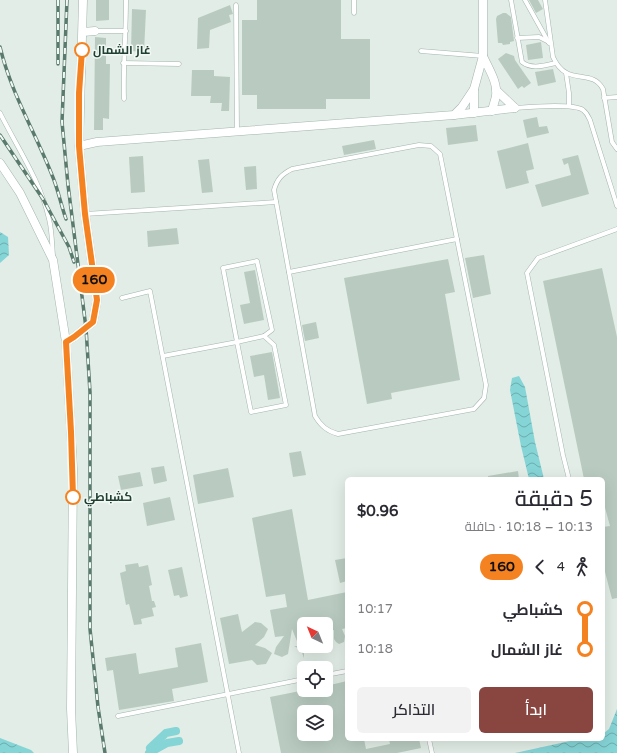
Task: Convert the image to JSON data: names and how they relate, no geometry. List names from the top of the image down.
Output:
{
  "places": ["غاز الشمال", "كشباطي"],
  "lines": ["bus line 160"],
  "north": "top left",
  "page": {
    "on_map": "160",
    "heading": ["5 دقيقة", "10:13 – 10:18 · حافلة", "$0.96"],
    "legs": ["4", "160"],
    "list": [
      {
        "name": "كشباطي",
        "value": "10:17"
      },
      {
        "name": "غاز الشمال",
        "value": "10:18"
      }
    ],
    "buttons": ["ابدأ", "التذاكر"]
  }
}
